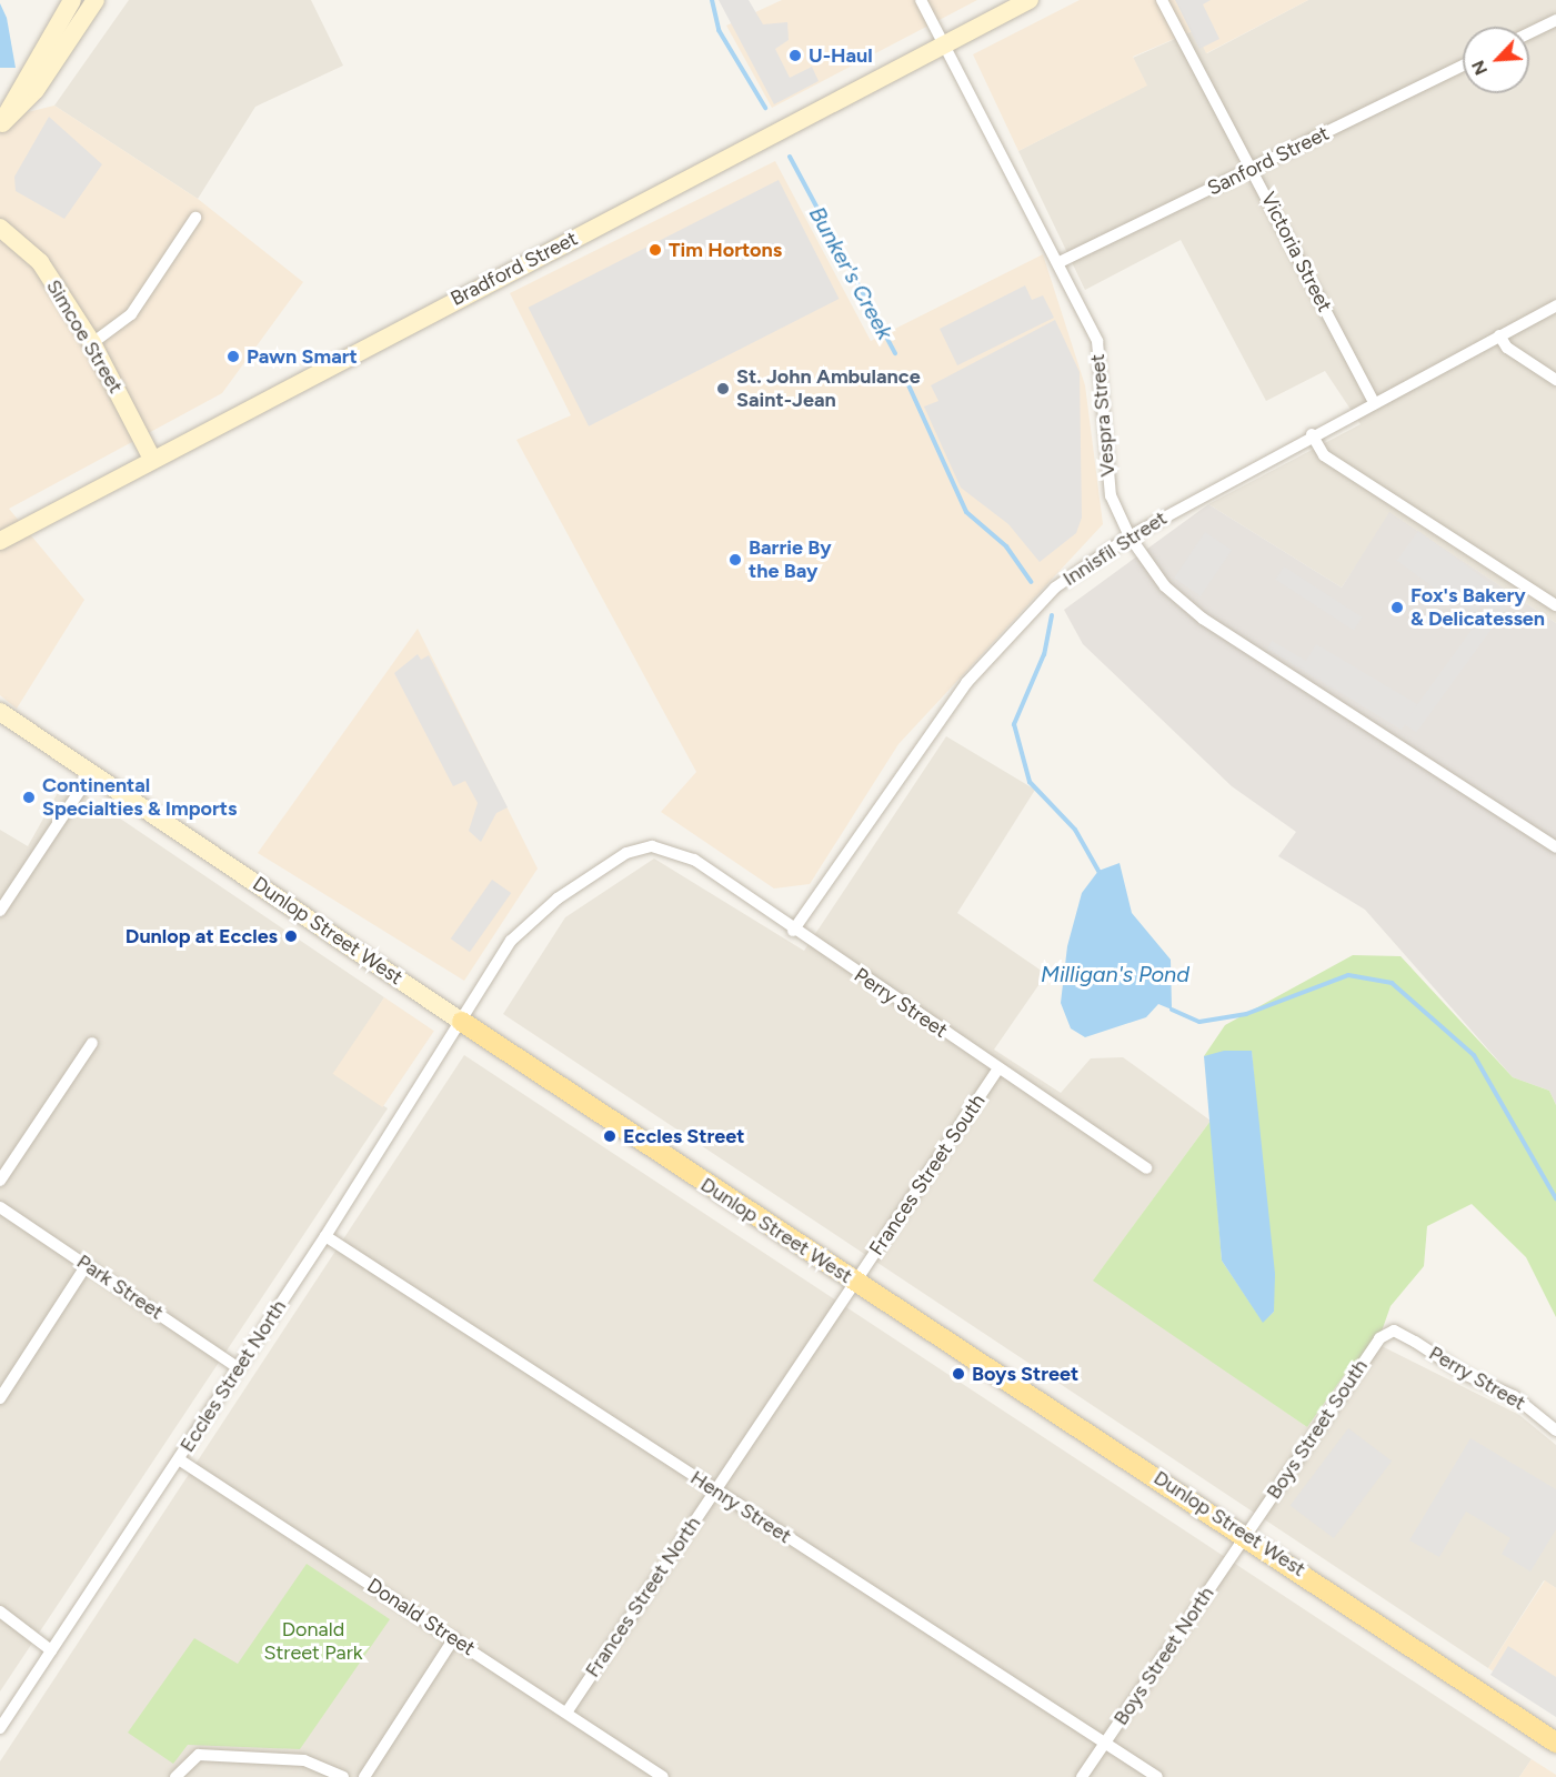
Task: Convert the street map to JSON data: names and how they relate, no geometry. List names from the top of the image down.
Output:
{
  "streets": {
    "main road": ["Bradford Street", "Simcoe Street", "Dunlop Street West"],
    "street": [
      "Sanford Street",
      "Victoria Street",
      "Vespra Street",
      "Innisfil Street",
      "Perry Street",
      "Frances Street South",
      "Park Street",
      "Eccles Street North",
      "Boys Street South",
      "Henry Street",
      "Frances Street North",
      "Donald Street",
      "Boys Street North"
    ]
  },
  "crossings": [
    ["Sanford Street", "Victoria Street"],
    ["Sanford Street", "Vespra Street"],
    ["Victoria Street", "Innisfil Street"],
    ["Bradford Street", "Simcoe Street"],
    ["Bradford Street", "Vespra Street"],
    ["Vespra Street", "Innisfil Street"],
    ["Innisfil Street", "Perry Street"],
    ["Dunlop Street West", "Frances Street South"],
    ["Dunlop Street West", "Eccles Street North"],
    ["Dunlop Street West", "Boys Street South"],
    ["Dunlop Street West", "Frances Street North"],
    ["Dunlop Street West", "Boys Street North"],
    ["Perry Street", "Frances Street South"],
    ["Perry Street", "Eccles Street North"],
    ["Perry Street", "Boys Street South"],
    ["Frances Street South", "Frances Street North"],
    ["Park Street", "Eccles Street North"],
    ["Eccles Street North", "Henry Street"],
    ["Eccles Street North", "Donald Street"],
    ["Boys Street South", "Boys Street North"],
    ["Henry Street", "Frances Street North"],
    ["Henry Street", "Boys Street North"],
    ["Frances Street North", "Donald Street"]
  ],
  "water": ["Bunker's Creek", "Milligan's Pond"],
  "parks": ["Donald Street Park"],
  "places": [
    "U-Haul",
    "Tim Hortons",
    "Pawn Smart",
    "St. John Ambulance Saint-Jean",
    "Barrie By the Bay",
    "Fox's Bakery & Delicatessen",
    "Continental Specialties & Imports",
    "Dunlop at Eccles",
    "Eccles Street",
    "Boys Street"
  ],
  "north": "bottom left"
}
